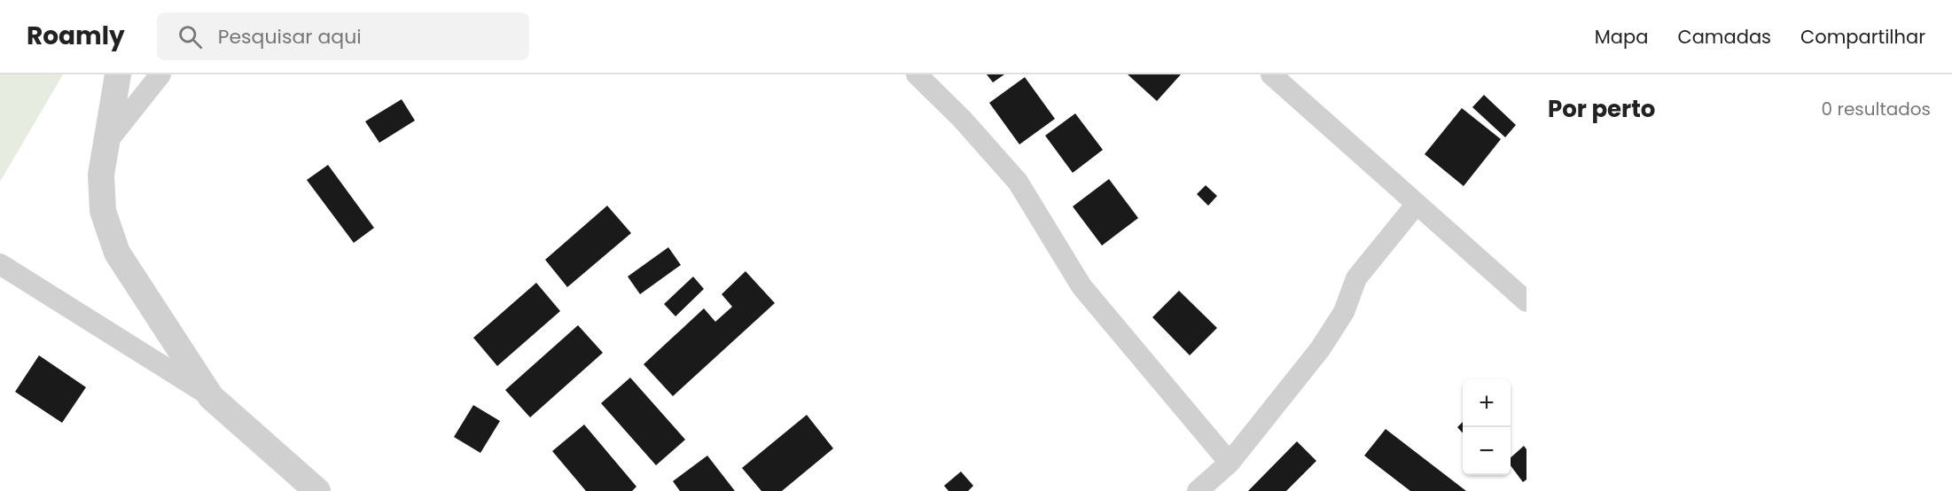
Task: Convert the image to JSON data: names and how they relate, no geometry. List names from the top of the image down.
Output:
{
  "page": {
    "header": "Roamly",
    "search": "Pesquisar aqui",
    "nav": ["Mapa", "Camadas", "Compartilhar"],
    "heading": ["Por perto", "0 resultados"],
    "map_buttons": ["+", "−"]
  }
}
